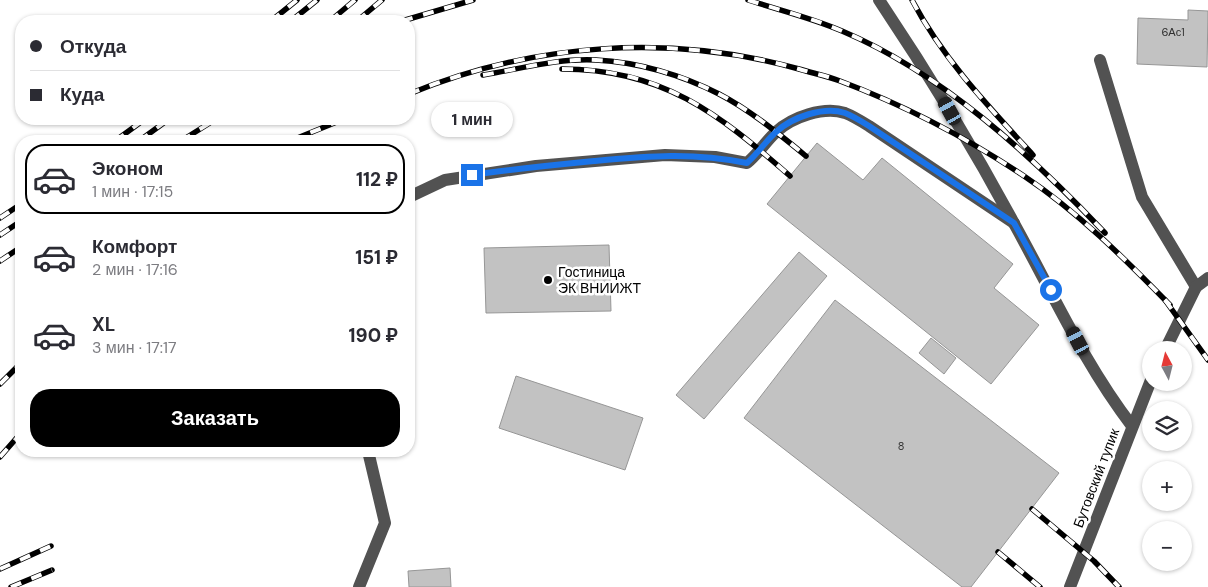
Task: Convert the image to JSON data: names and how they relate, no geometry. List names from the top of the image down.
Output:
{
  "streets": {
    "street": ["Бутовский тупик"]
  },
  "places": ["Гостиница ЭК ВНИИЖТ"],
  "house_numbers": ["6Ас1", "8"],
  "north": "top",
  "page": {
    "banner": ["Откуда", "Куда"],
    "bubble": "1 мин",
    "list": [
      {
        "name": "Эконом",
        "note": "1 мин · 17:15",
        "value": "112 ₽"
      },
      {
        "name": "Комфорт",
        "note": "2 мин · 17:16",
        "value": "151 ₽"
      },
      {
        "name": "XL",
        "note": "3 мин · 17:17",
        "value": "190 ₽"
      }
    ],
    "map_buttons": ["+", "−"],
    "buttons": "Заказать"
  }
}
